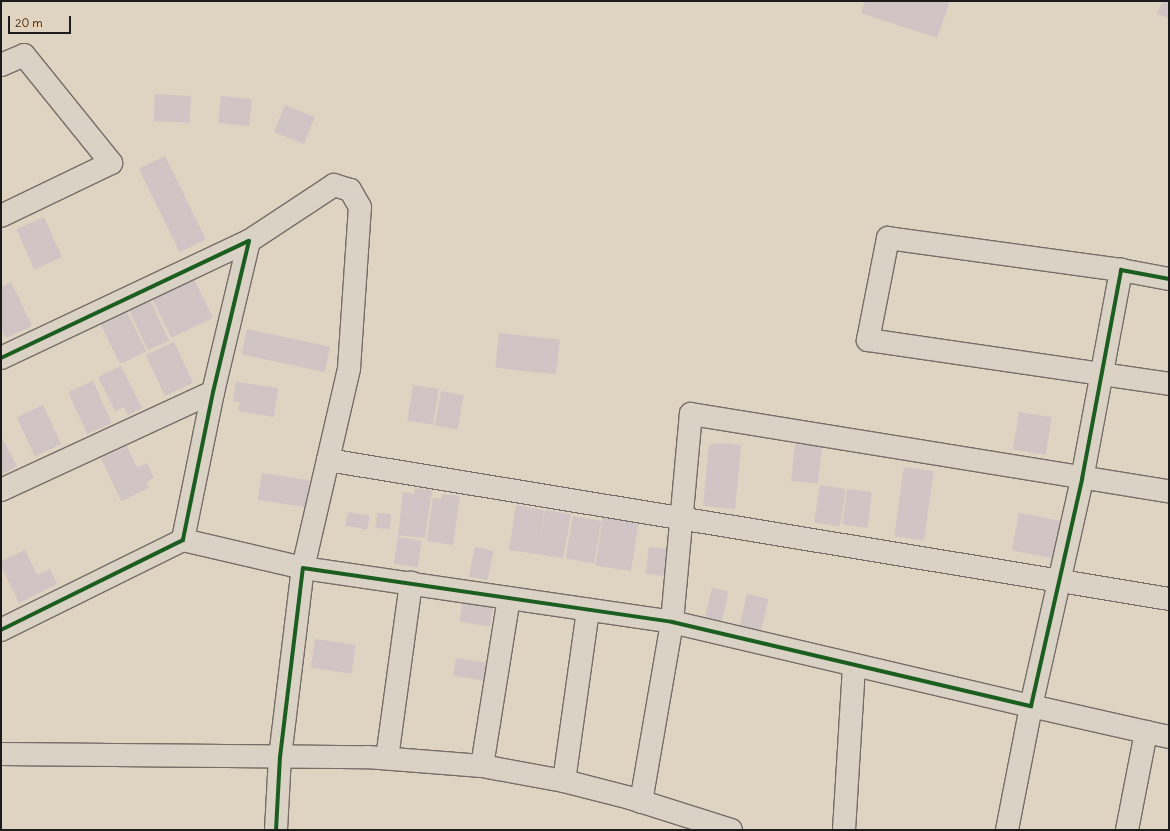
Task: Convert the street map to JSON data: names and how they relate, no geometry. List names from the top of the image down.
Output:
{
  "scale_bar": "20 m"
}
